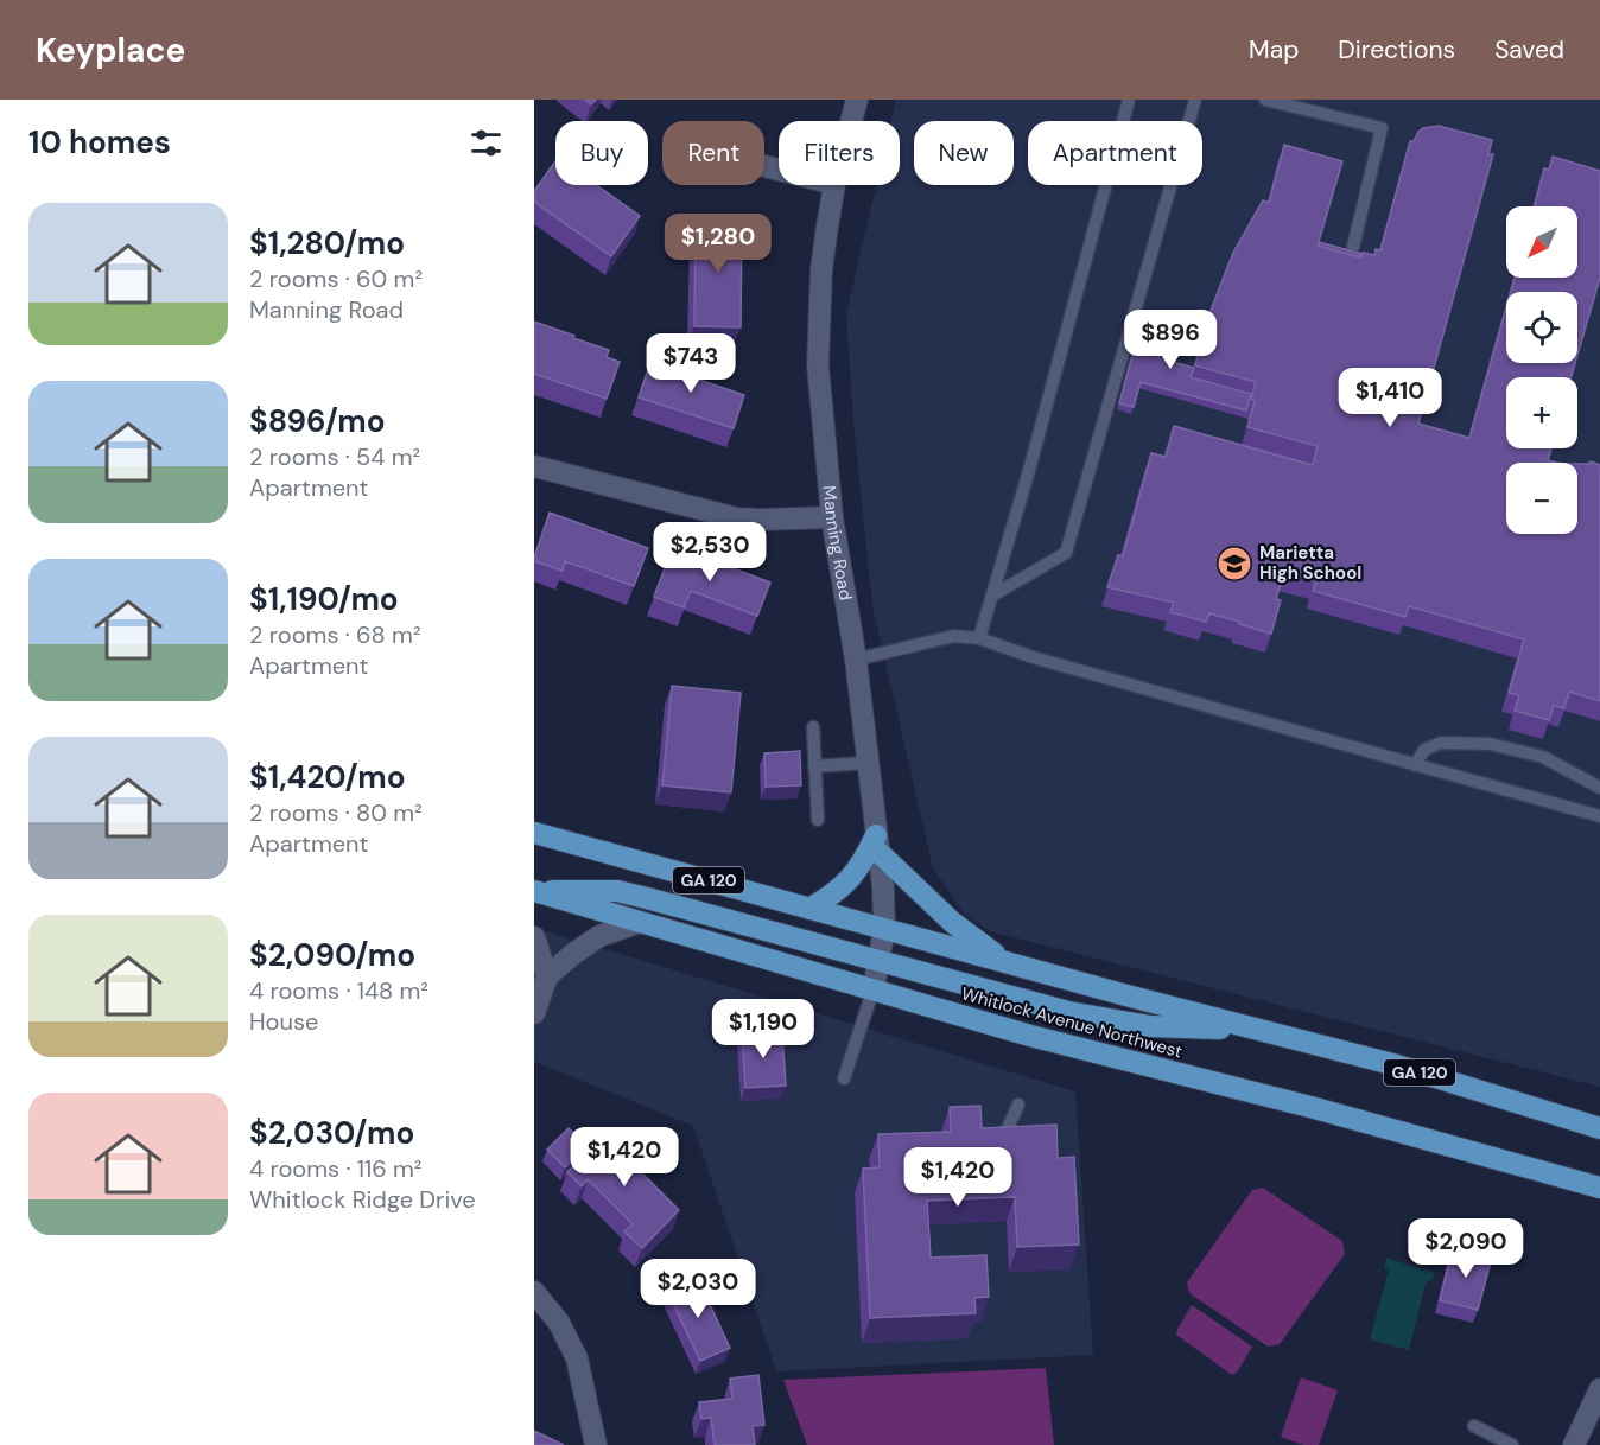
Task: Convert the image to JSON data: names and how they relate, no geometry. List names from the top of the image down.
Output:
{
  "streets": {
    "highway": ["GA 120", "Whitlock Avenue Northwest"],
    "street": ["Manning Road"]
  },
  "crossings": [
    ["Manning Road", "GA 120"],
    ["Manning Road", "Whitlock Avenue Northwest"]
  ],
  "places": {
    "school or university": ["Marietta High School"]
  },
  "north": "bottom left",
  "page": {
    "header": "Keyplace",
    "nav": ["Map", "Directions", "Saved"],
    "heading": "10 homes",
    "chip": [
      "Buy",
      "Rent",
      "Filters",
      "New",
      "Apartment"
    ],
    "list": [
      {
        "name": "$1,280/mo",
        "note": "2 rooms · 60 m² · Manning Road"
      },
      {
        "name": "$896/mo",
        "note": "2 rooms · 54 m² · Apartment"
      },
      {
        "name": "$1,190/mo",
        "note": "2 rooms · 68 m² · Apartment"
      },
      {
        "name": "$1,420/mo",
        "note": "2 rooms · 80 m² · Apartment"
      },
      {
        "name": "$2,090/mo",
        "note": "4 rooms · 148 m² · House"
      },
      {
        "name": "$2,030/mo",
        "note": "4 rooms · 116 m² · Whitlock Ridge Drive"
      }
    ],
    "map_buttons": ["+", "−"],
    "price": [
      "$1,280",
      "$896",
      "$743",
      "$1,410",
      "$2,530",
      "$1,190",
      "$1,420",
      "$1,420",
      "$2,090",
      "$2,030"
    ]
  }
}
